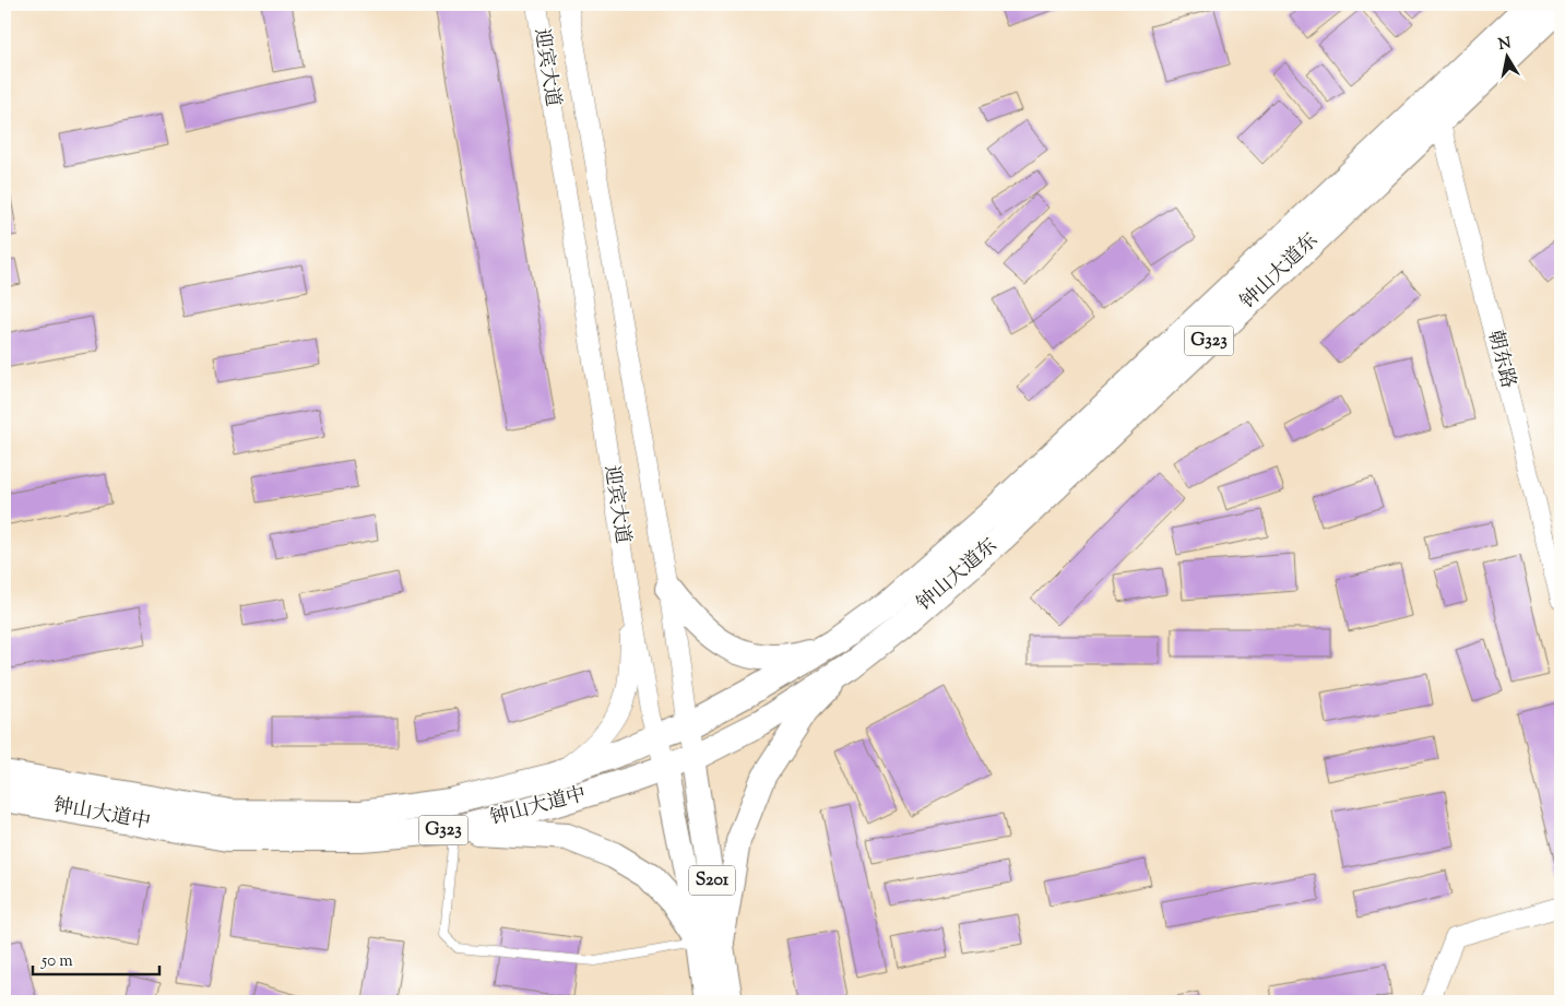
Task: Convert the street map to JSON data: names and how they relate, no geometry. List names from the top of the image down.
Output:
{
  "streets": {
    "highway": ["钟山大道东", "G323", "钟山大道中"],
    "main road": ["迎宾大道", "S201"],
    "street": ["朝东路"]
  },
  "crossings": [
    ["迎宾大道", "钟山大道中"],
    ["钟山大道东", "朝东路"],
    ["钟山大道东", "钟山大道中"]
  ],
  "scale_bar": "50 m",
  "north": "top"
}
